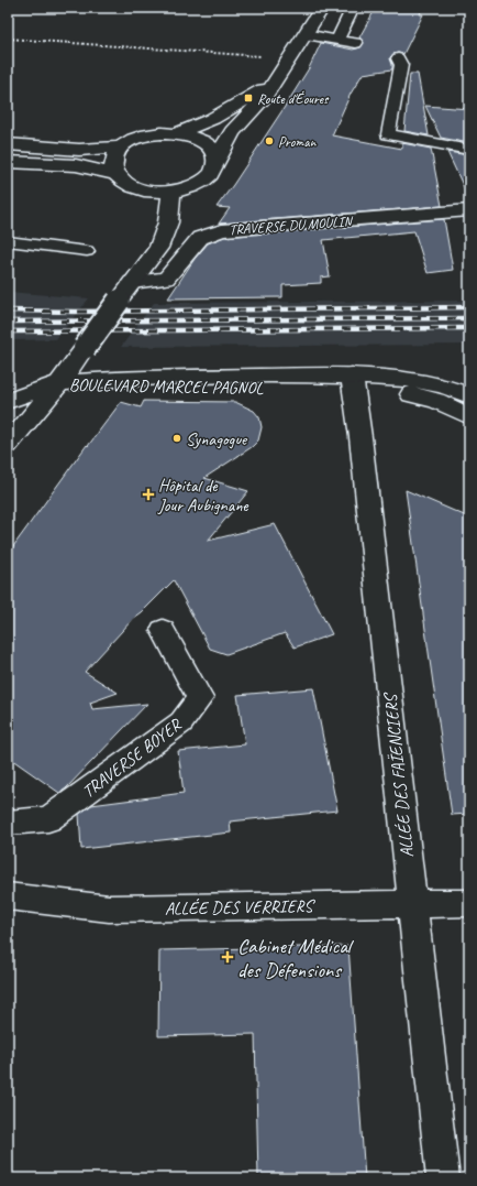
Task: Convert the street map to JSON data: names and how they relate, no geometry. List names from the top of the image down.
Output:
{
  "streets": {
    "street": [
      "TRAVERSE DU MOULIN",
      "BOULEVARD MARCEL PAGNOL",
      "TRAVERSE BOYER",
      "ALLÉE DES FAÏENCIERS",
      "ALLÉE DES VERRIERS"
    ]
  },
  "crossings": [
    ["BOULEVARD MARCEL PAGNOL", "ALLÉE DES FAÏENCIERS"],
    ["ALLÉE DES FAÏENCIERS", "ALLÉE DES VERRIERS"]
  ],
  "places": {
    "transit": ["Route d'Éoures"],
    "other": ["Proman", "Synagogue"],
    "health": ["Hôpital de Jour Aubignane", "Cabinet Médical des Défensions"]
  }
}
